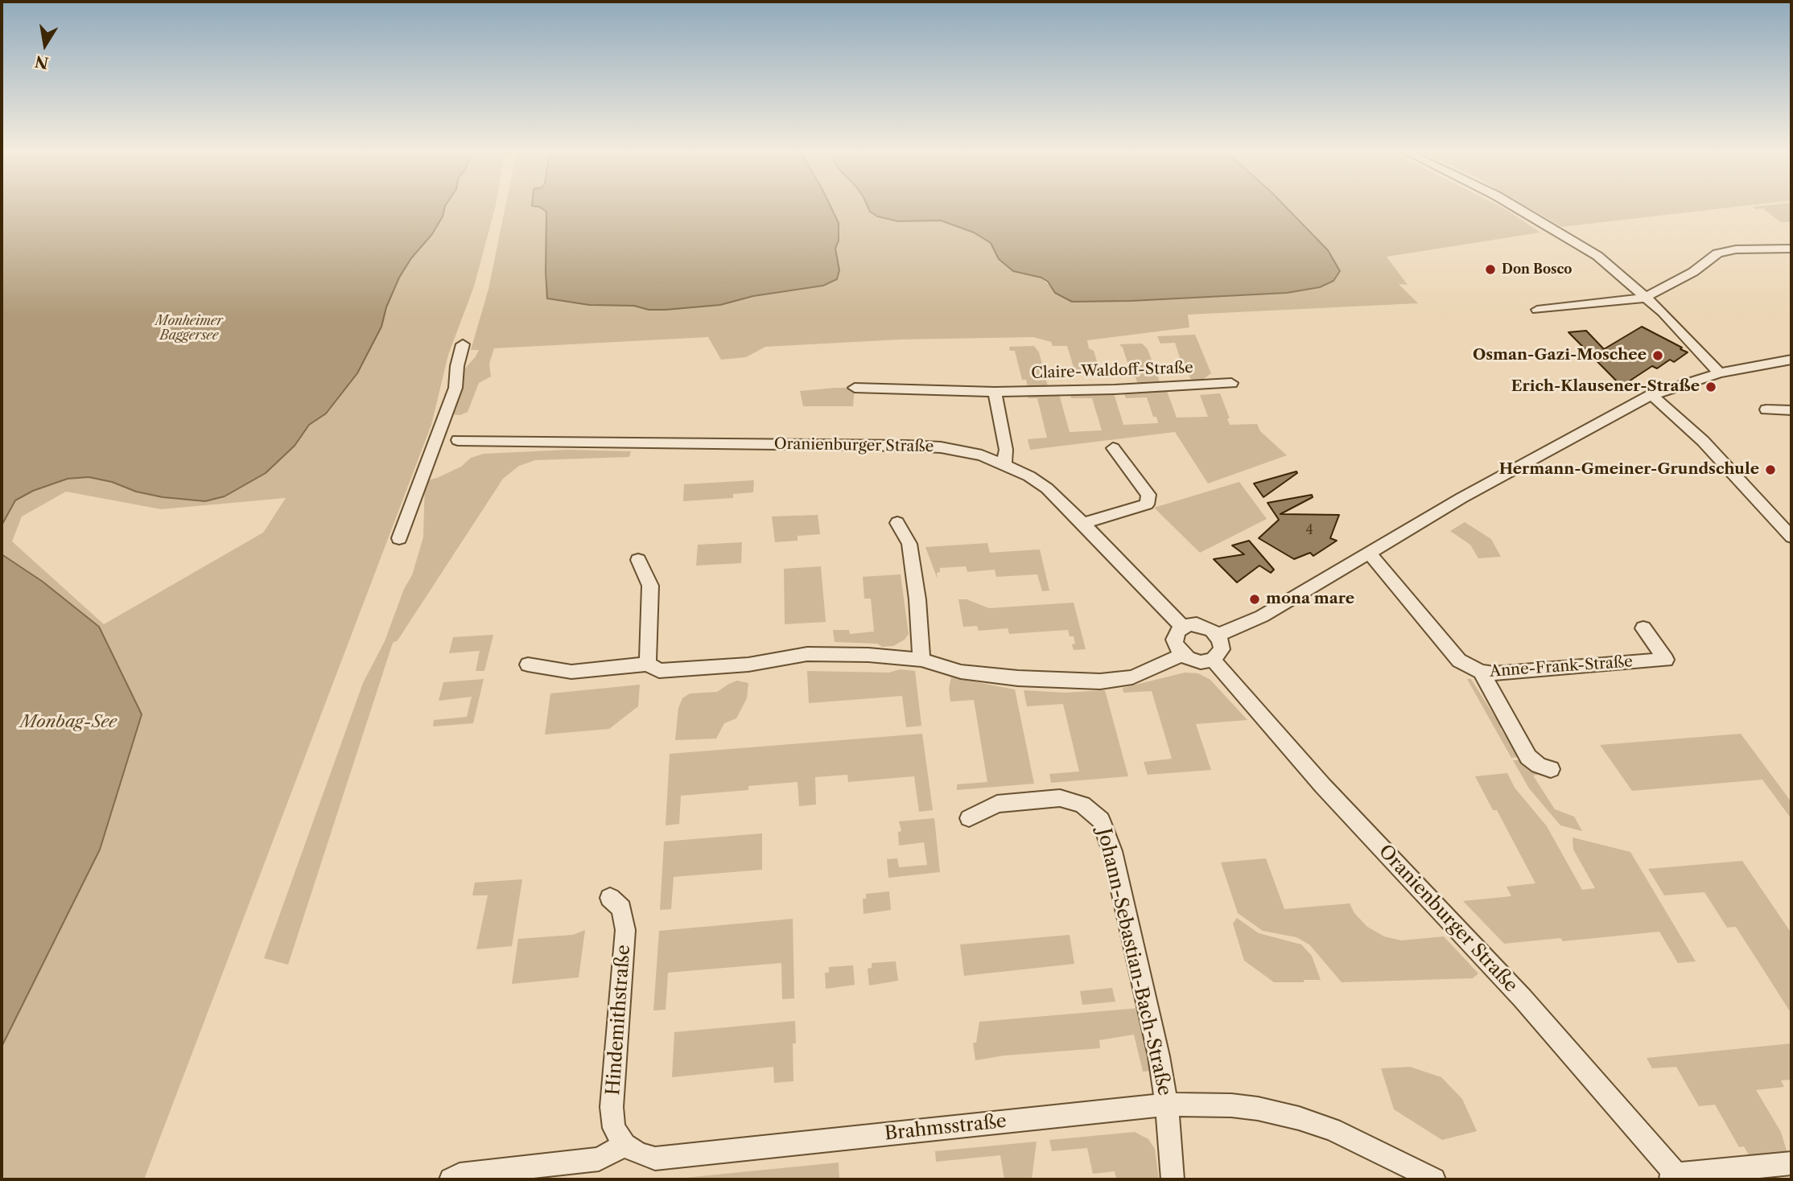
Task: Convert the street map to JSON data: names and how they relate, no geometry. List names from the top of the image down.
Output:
{
  "streets": {
    "street": [
      "Claire-Waldoff-Straße",
      "Oranienburger Straße",
      "Anne-Frank-Straße",
      "Johann-Sebastian-Bach-Straße",
      "Hindemithstraße",
      "Brahmsstraße"
    ]
  },
  "crossings": [
    ["Johann-Sebastian-Bach-Straße", "Brahmsstraße"],
    ["Hindemithstraße", "Brahmsstraße"]
  ],
  "water": ["Monbag-See"],
  "parks": ["Monheimer Baggersee"],
  "places": [
    "Don Bosco",
    "Osman-Gazi-Moschee",
    "Erich-Klausener-Straße",
    "Hermann-Gmeiner-Grundschule",
    "mona mare"
  ],
  "house_numbers": ["4"],
  "north": "bottom"
}
